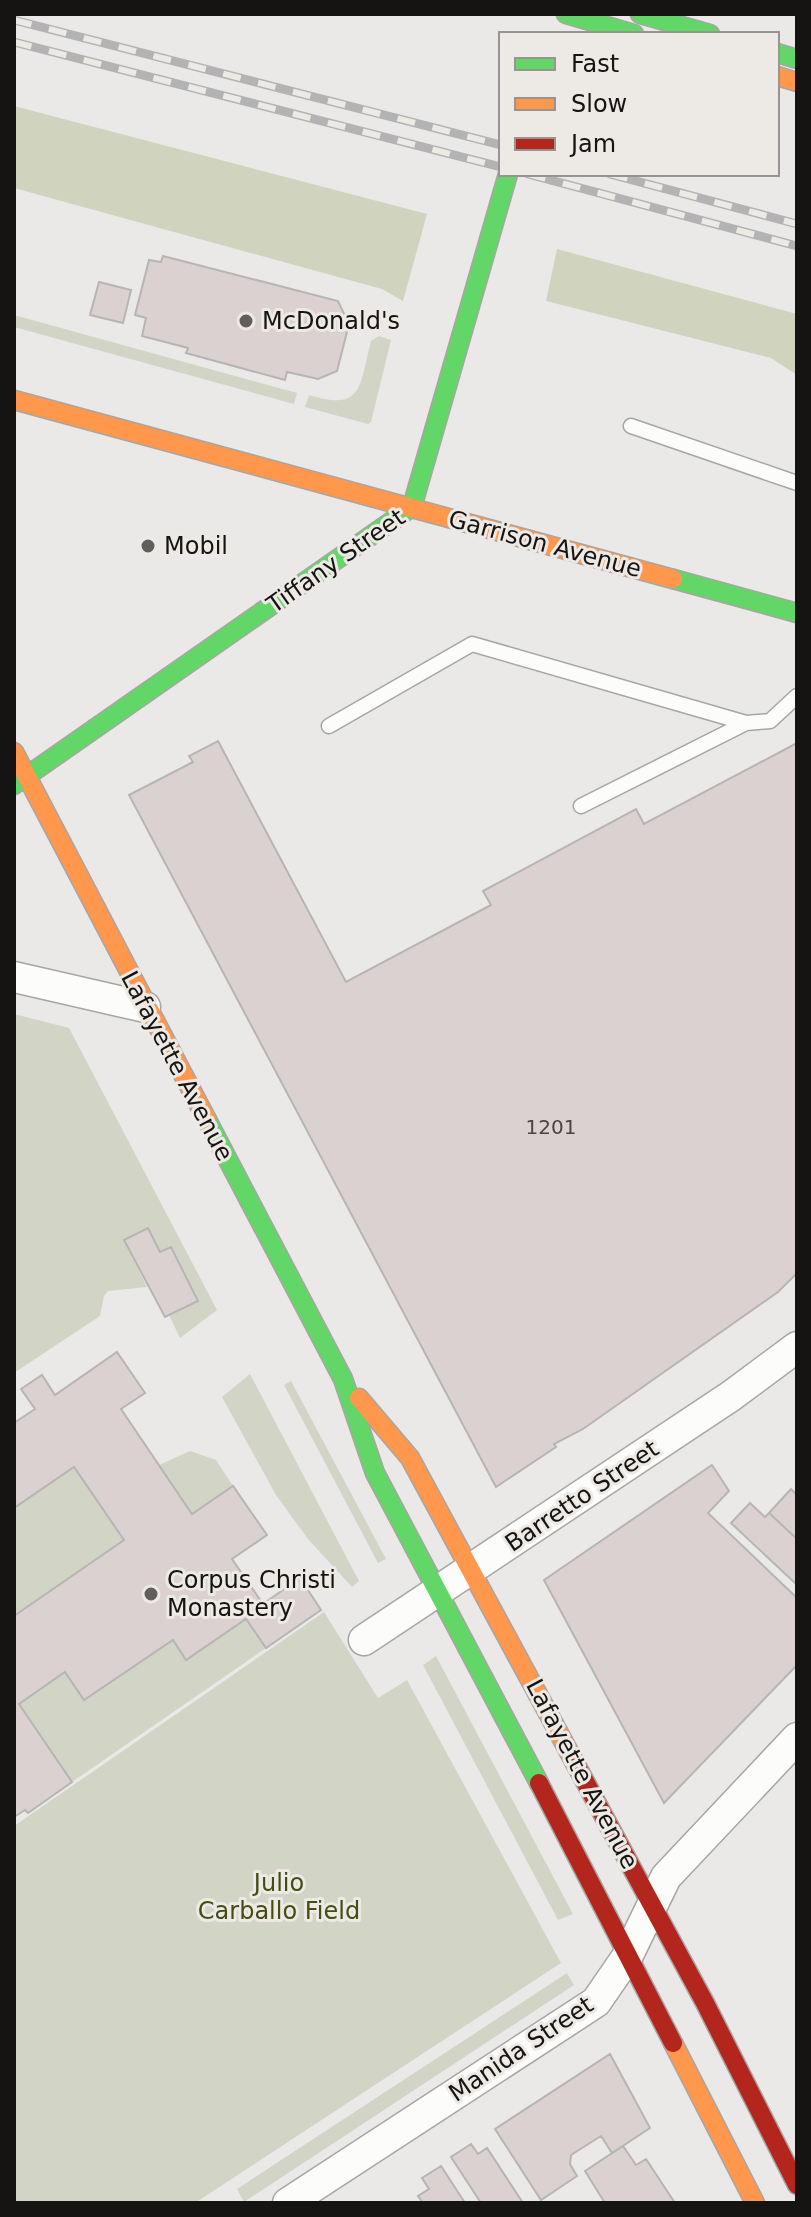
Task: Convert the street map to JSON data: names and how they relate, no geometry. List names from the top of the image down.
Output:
{
  "streets": {
    "main road": ["Garrison Avenue", "Tiffany Street", "Lafayette Avenue"],
    "street": ["Barretto Street", "Manida Street"]
  },
  "crossings": [
    ["Garrison Avenue", "Tiffany Street"],
    ["Tiffany Street", "Lafayette Avenue"],
    ["Lafayette Avenue", "Barretto Street"],
    ["Lafayette Avenue", "Manida Street"]
  ],
  "parks": ["Julio Carballo Field"],
  "places": ["McDonald's", "Mobil", "Corpus Christi Monastery"],
  "house_numbers": ["1201"],
  "legend": ["Fast", "Slow", "Jam"]
}
